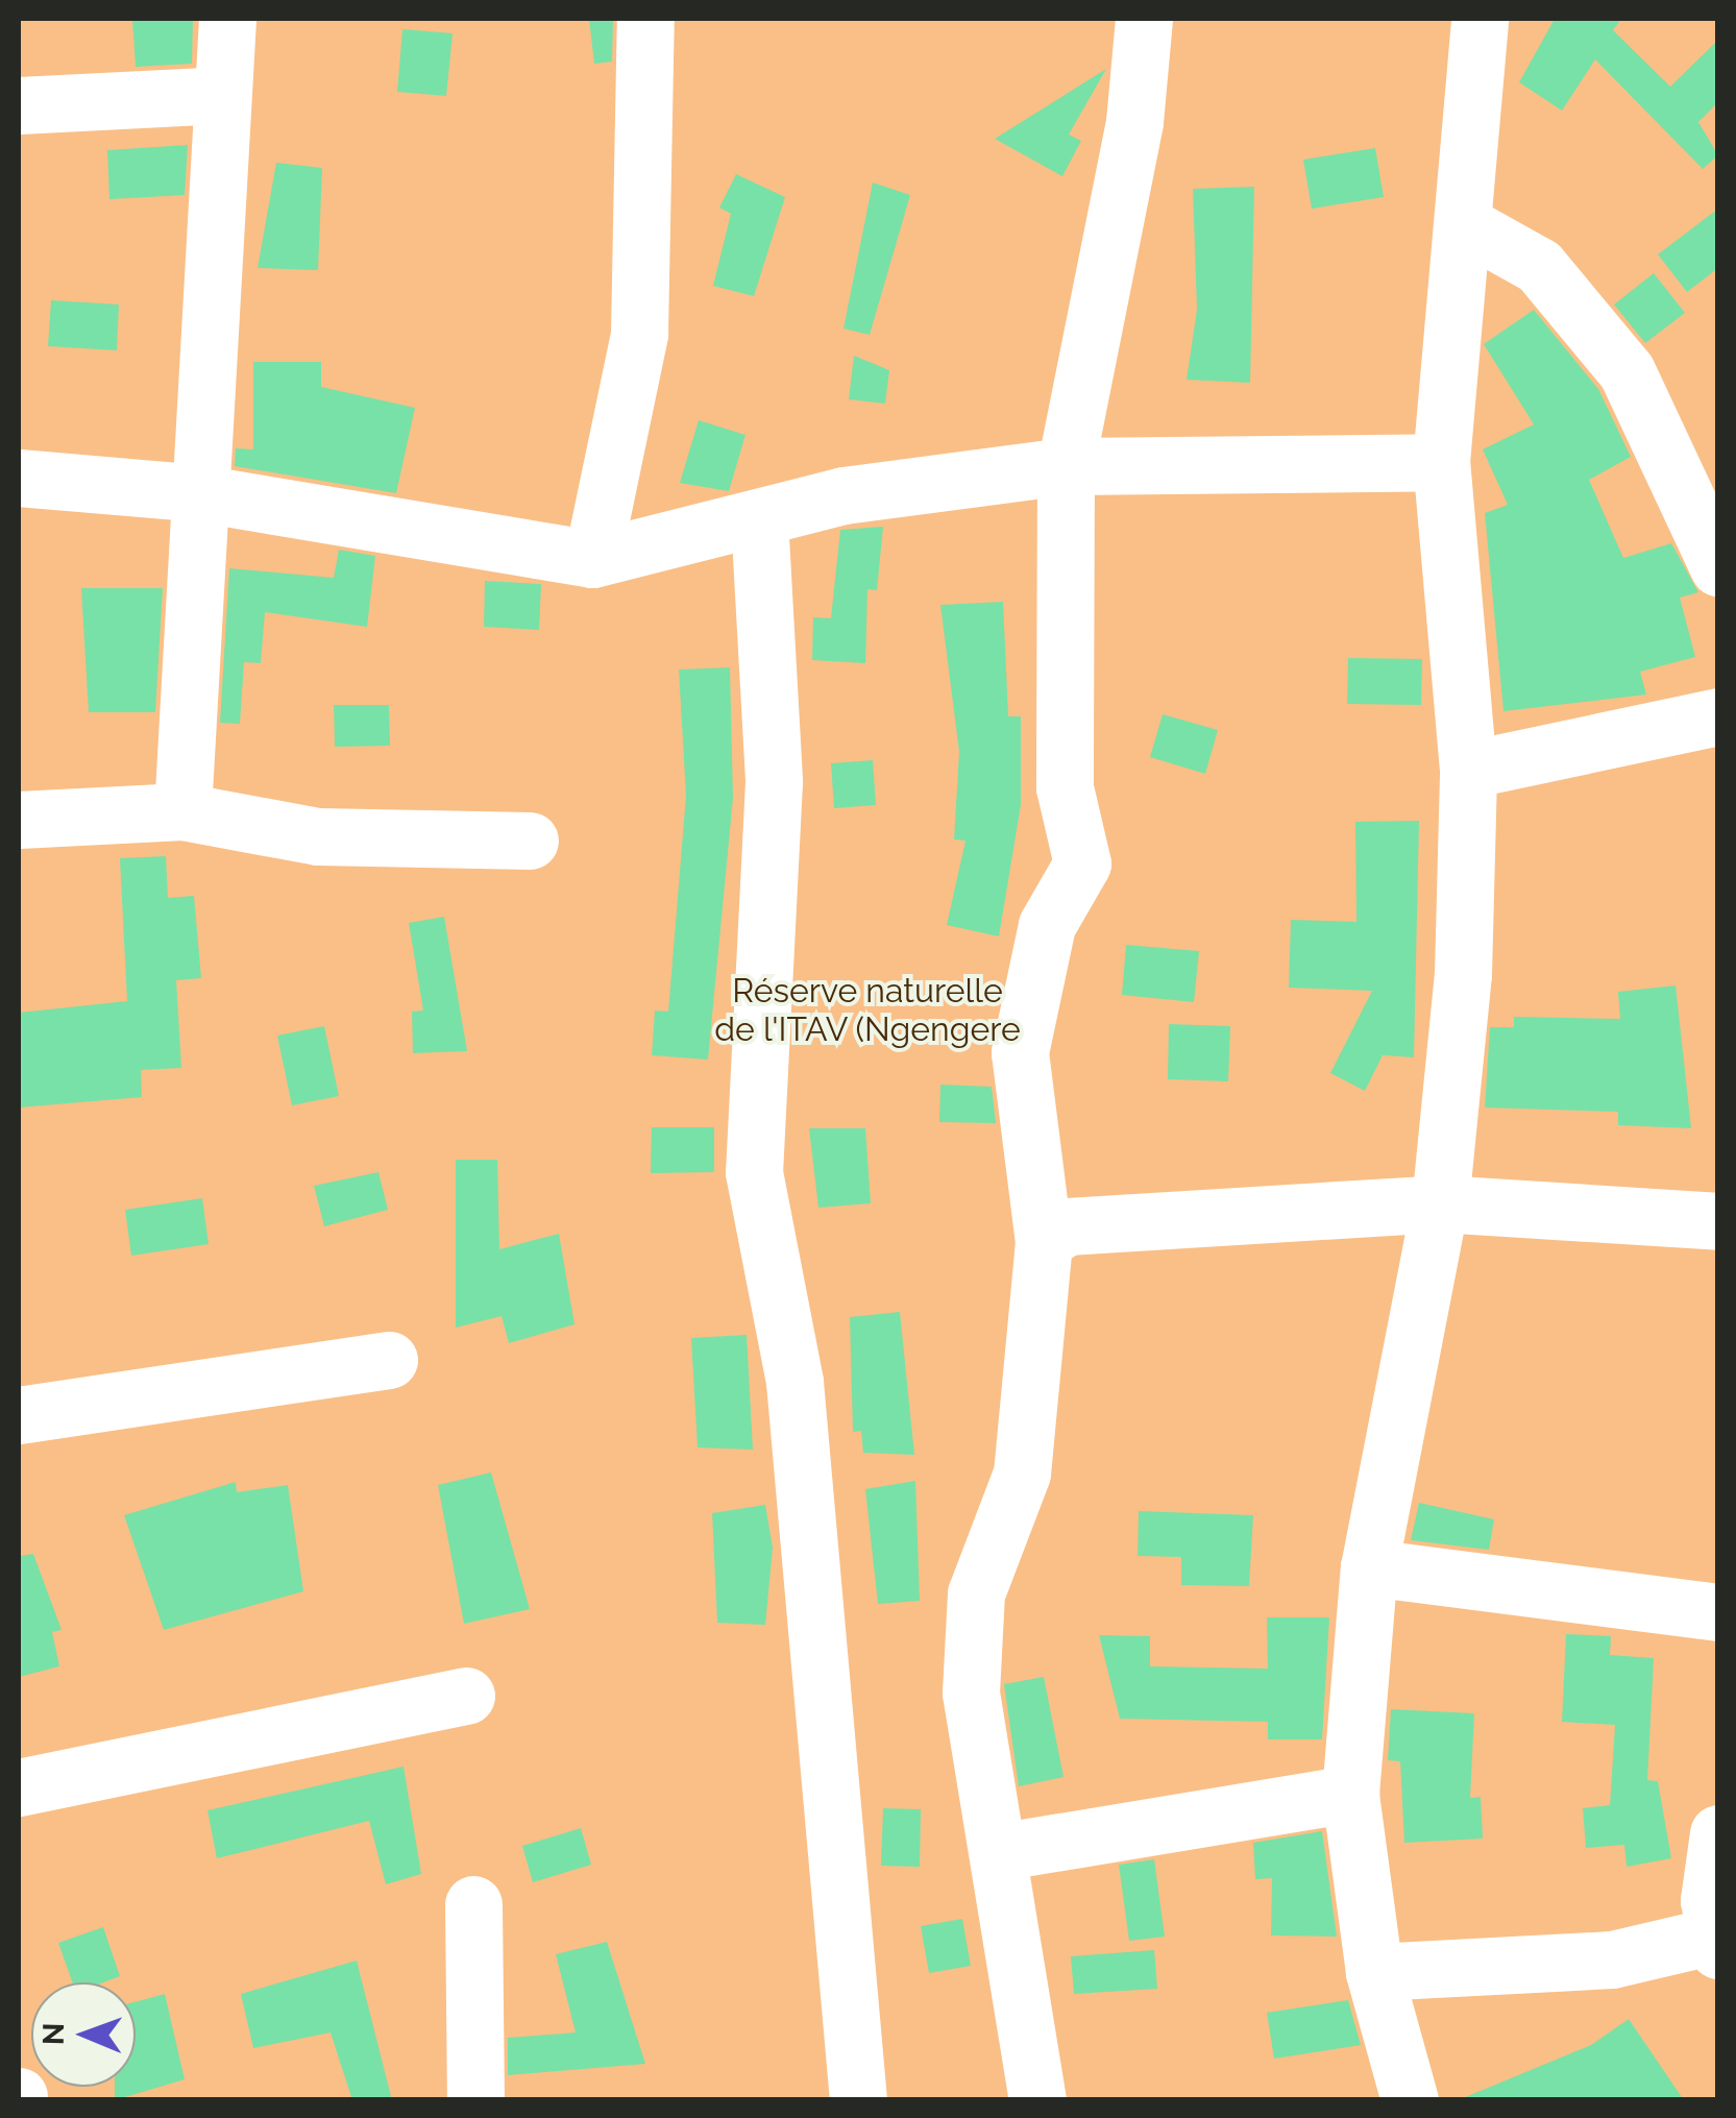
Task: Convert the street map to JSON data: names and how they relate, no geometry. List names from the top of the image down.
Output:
{
  "parks": ["Réserve naturelle de l'ITAV (Ngengere"],
  "north": "left"
}
